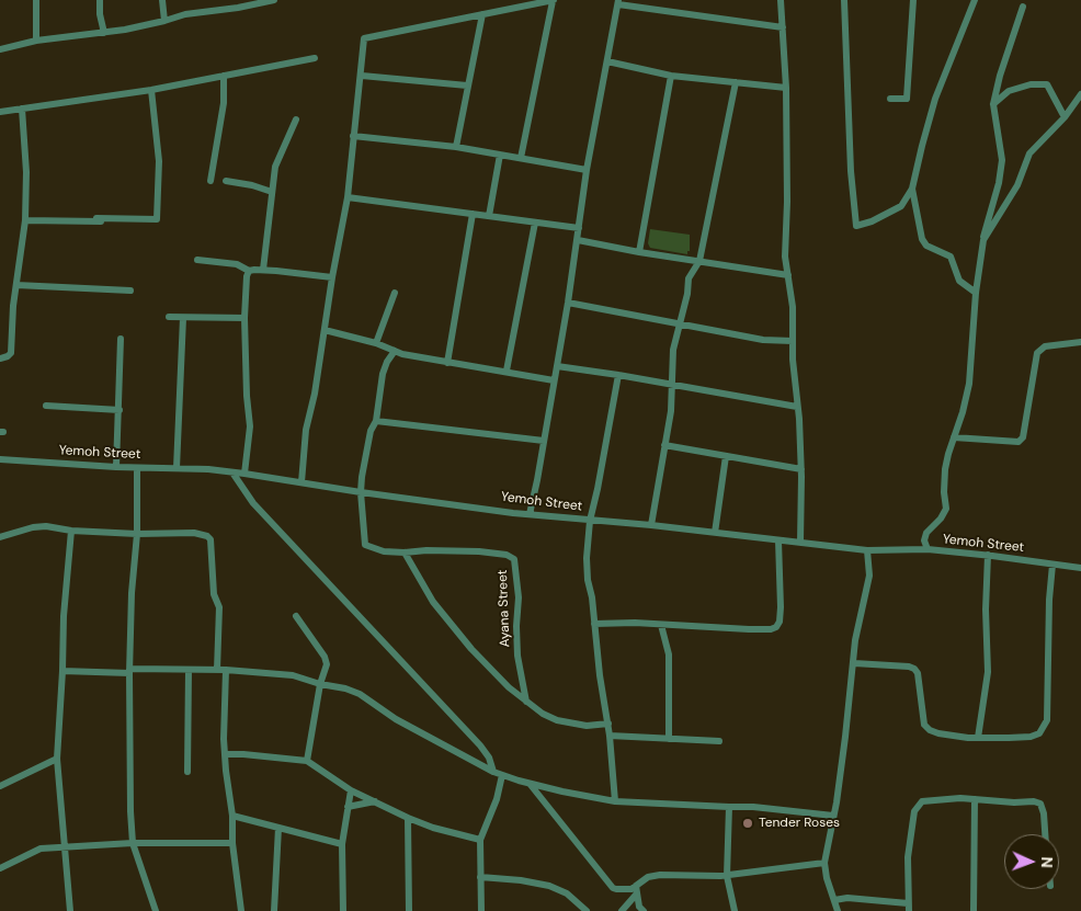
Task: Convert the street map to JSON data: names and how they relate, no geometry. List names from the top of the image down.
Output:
{
  "streets": {
    "street": ["Yemoh Street", "Ayana Street"]
  },
  "places": ["Tender Roses"],
  "north": "right"
}
